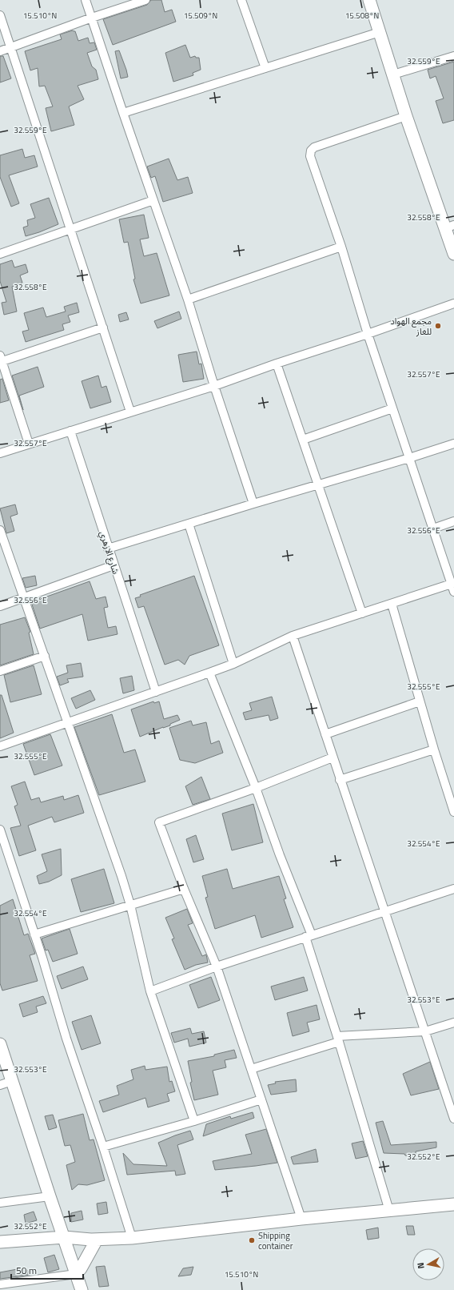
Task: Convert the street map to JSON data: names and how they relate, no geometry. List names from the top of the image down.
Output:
{
  "streets": {
    "street": ["شارع الازهري"]
  },
  "places": ["مجمع الهواد للغاز", "Shipping container"],
  "scale_bar": "50 m",
  "north": "left",
  "coordinates": [
    "15.510°N",
    "15.509°N",
    "15.508°N",
    "32.559°E",
    "32.558°E",
    "32.557°E",
    "32.556°E",
    "32.555°E",
    "32.554°E",
    "32.553°E",
    "32.552°E"
  ]
}
